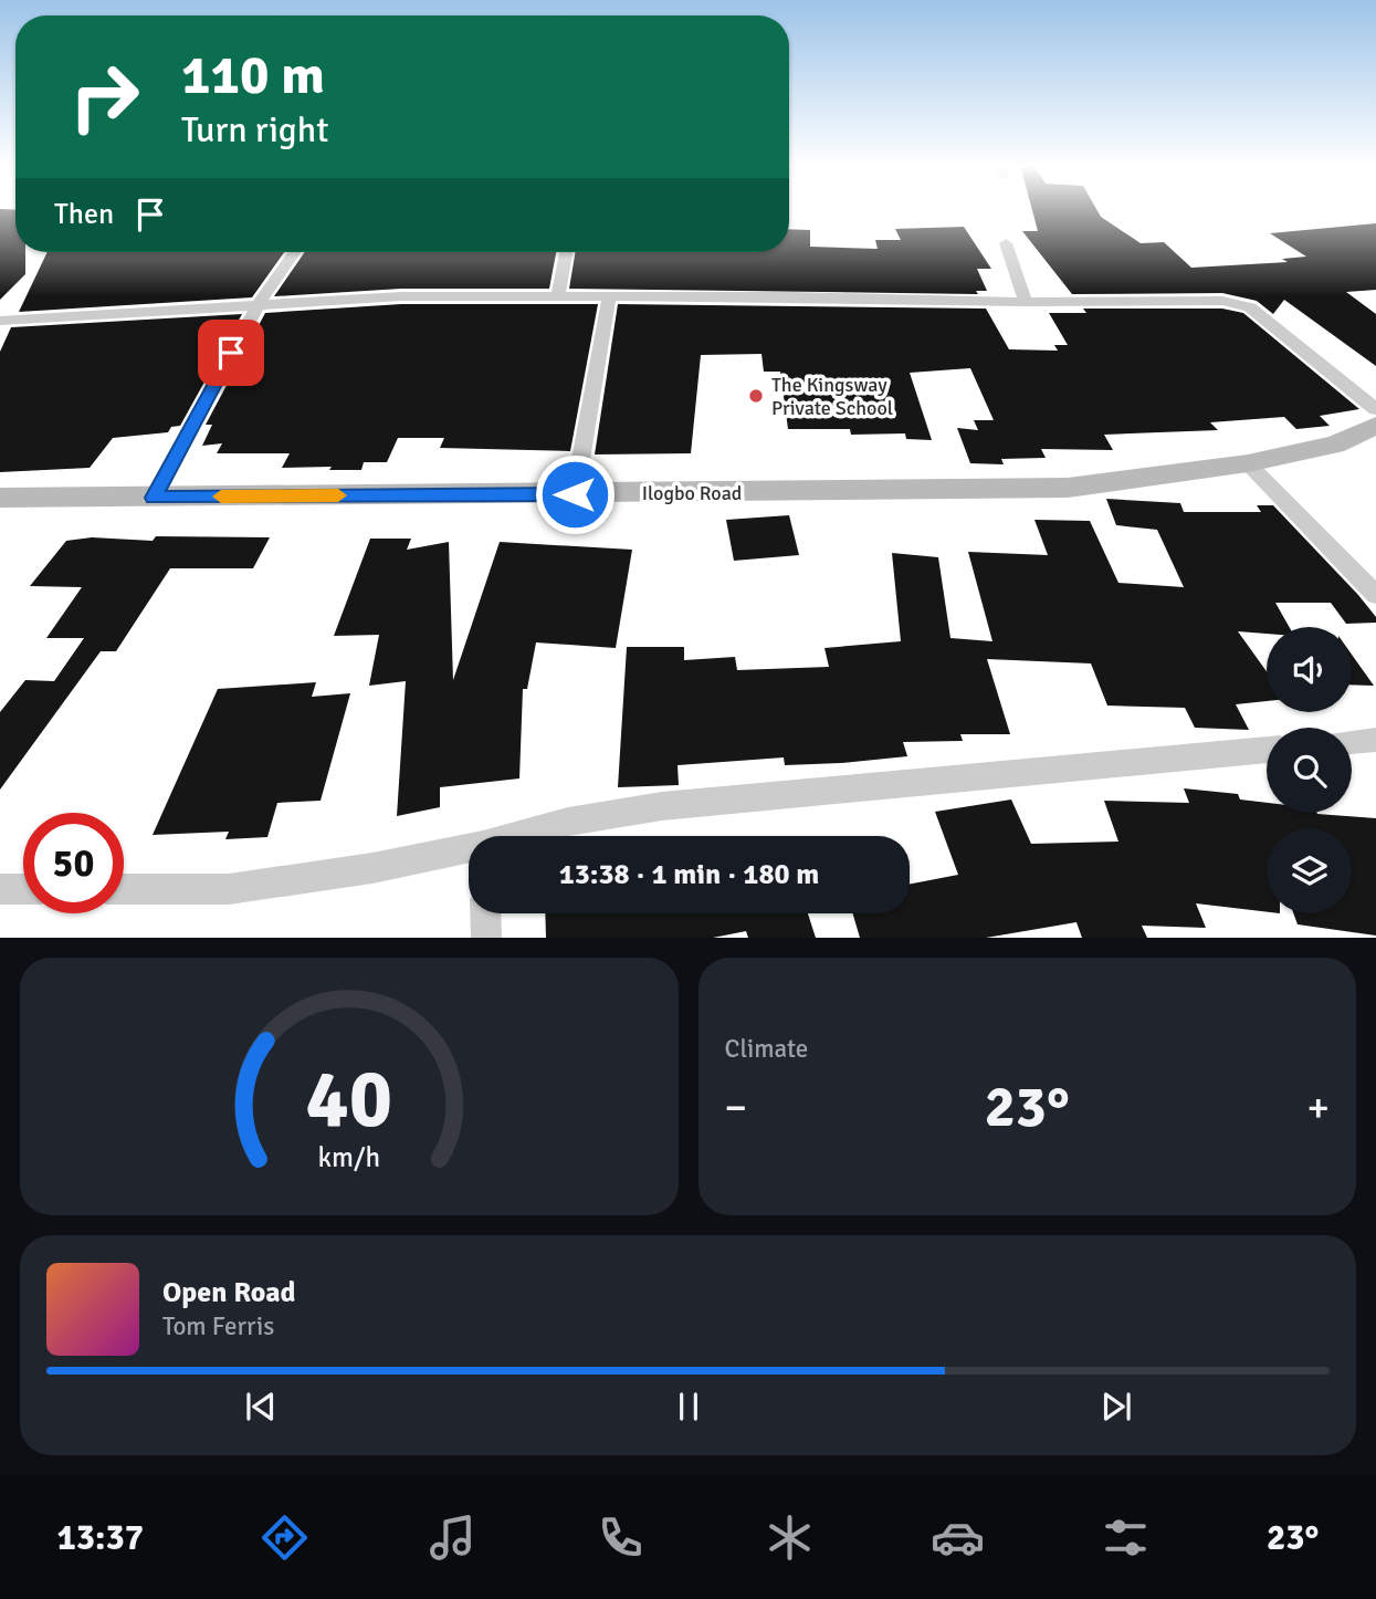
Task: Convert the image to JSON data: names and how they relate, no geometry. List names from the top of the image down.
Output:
{
  "streets": {
    "main road": ["Ilogbo Road"]
  },
  "places": ["The Kingsway Private School"],
  "page": {
    "turn": ["110 m", "Turn right"],
    "then": "Then",
    "limit": "50",
    "trip": "13:38 · 1 min · 180 m",
    "tile": "Climate",
    "heat": ["−", "23°", "+"],
    "song": ["Open Road", "Tom Ferris"],
    "tabs": ["13:37", "23°"],
    "gauge": ["40", "km/h"]
  }
}
